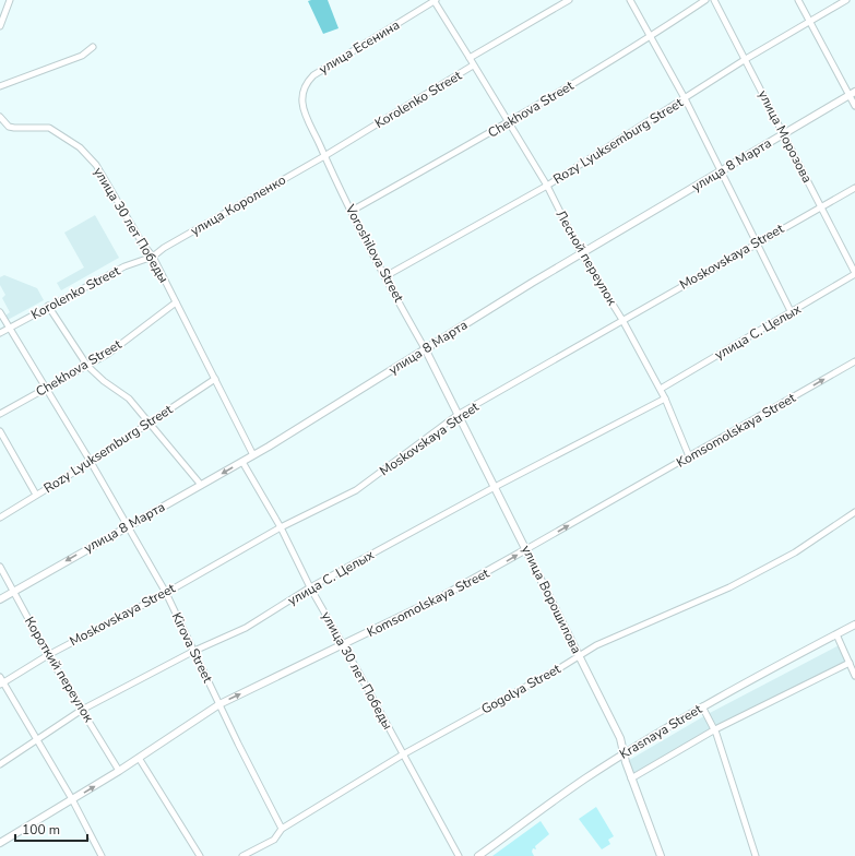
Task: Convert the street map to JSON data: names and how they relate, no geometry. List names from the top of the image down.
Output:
{
  "streets": {
    "main road": [
      "улица 8 Марта",
      "Komsomolskaya Street",
      "улица Ворошилова",
      "Krasnaya Street"
    ],
    "street": [
      "улица Есенина",
      "Korolenko Street",
      "Chekhova Street",
      "улица Морозова",
      "Rozy Lyuksemburg Street",
      "улица Короленко",
      "улица 30 лет Победы",
      "Voroshilova Street",
      "Moskovskaya Street",
      "Лесной переулок",
      "улица С. Целых",
      "Kirova Street",
      "Короткий переулок",
      "Gogolya Street"
    ]
  },
  "crossings": [
    ["улица Есенина", "Korolenko Street"],
    ["улица Есенина", "улица Короленко"],
    ["улица Есенина", "Voroshilova Street"],
    ["Korolenko Street", "улица Короленко"],
    ["Korolenko Street", "улица 30 лет Победы"],
    ["Korolenko Street", "Voroshilova Street"],
    ["Korolenko Street", "Лесной переулок"],
    ["Korolenko Street", "Kirova Street"],
    ["Chekhova Street", "улица 30 лет Победы"],
    ["Chekhova Street", "Voroshilova Street"],
    ["Chekhova Street", "Лесной переулок"],
    ["Chekhova Street", "Kirova Street"],
    ["улица Морозова", "Rozy Lyuksemburg Street"],
    ["улица Морозова", "улица 8 Марта"],
    ["улица Морозова", "Moskovskaya Street"],
    ["улица Морозова", "улица С. Целых"],
    ["Rozy Lyuksemburg Street", "улица 30 лет Победы"],
    ["Rozy Lyuksemburg Street", "Voroshilova Street"],
    ["Rozy Lyuksemburg Street", "Лесной переулок"],
    ["Rozy Lyuksemburg Street", "Kirova Street"],
    ["улица 8 Марта", "улица 30 лет Победы"],
    ["улица 8 Марта", "Voroshilova Street"],
    ["улица 8 Марта", "Лесной переулок"],
    ["улица 8 Марта", "улица Ворошилова"],
    ["улица 8 Марта", "Kirova Street"],
    ["улица 8 Марта", "Короткий переулок"],
    ["улица Короленко", "улица 30 лет Победы"],
    ["улица Короленко", "Voroshilova Street"],
    ["улица 30 лет Победы", "Moskovskaya Street"],
    ["улица 30 лет Победы", "улица С. Целых"],
    ["улица 30 лет Победы", "Komsomolskaya Street"],
    ["улица 30 лет Победы", "Gogolya Street"],
    ["Voroshilova Street", "улица Ворошилова"],
    ["Moskovskaya Street", "Лесной переулок"],
    ["Moskovskaya Street", "улица Ворошилова"],
    ["Moskovskaya Street", "Kirova Street"],
    ["Moskovskaya Street", "Короткий переулок"],
    ["Лесной переулок", "улица С. Целых"],
    ["Лесной переулок", "Komsomolskaya Street"],
    ["улица С. Целых", "улица Ворошилова"],
    ["улица С. Целых", "Kirova Street"],
    ["улица С. Целых", "Короткий переулок"],
    ["Komsomolskaya Street", "улица Ворошилова"],
    ["Komsomolskaya Street", "Kirova Street"],
    ["Komsomolskaya Street", "Короткий переулок"],
    ["улица Ворошилова", "Gogolya Street"],
    ["улица Ворошилова", "Krasnaya Street"],
    ["Kirova Street", "Gogolya Street"]
  ],
  "one_way": ["Komsomolskaya Street"],
  "scale_bar": "100 m"
}
